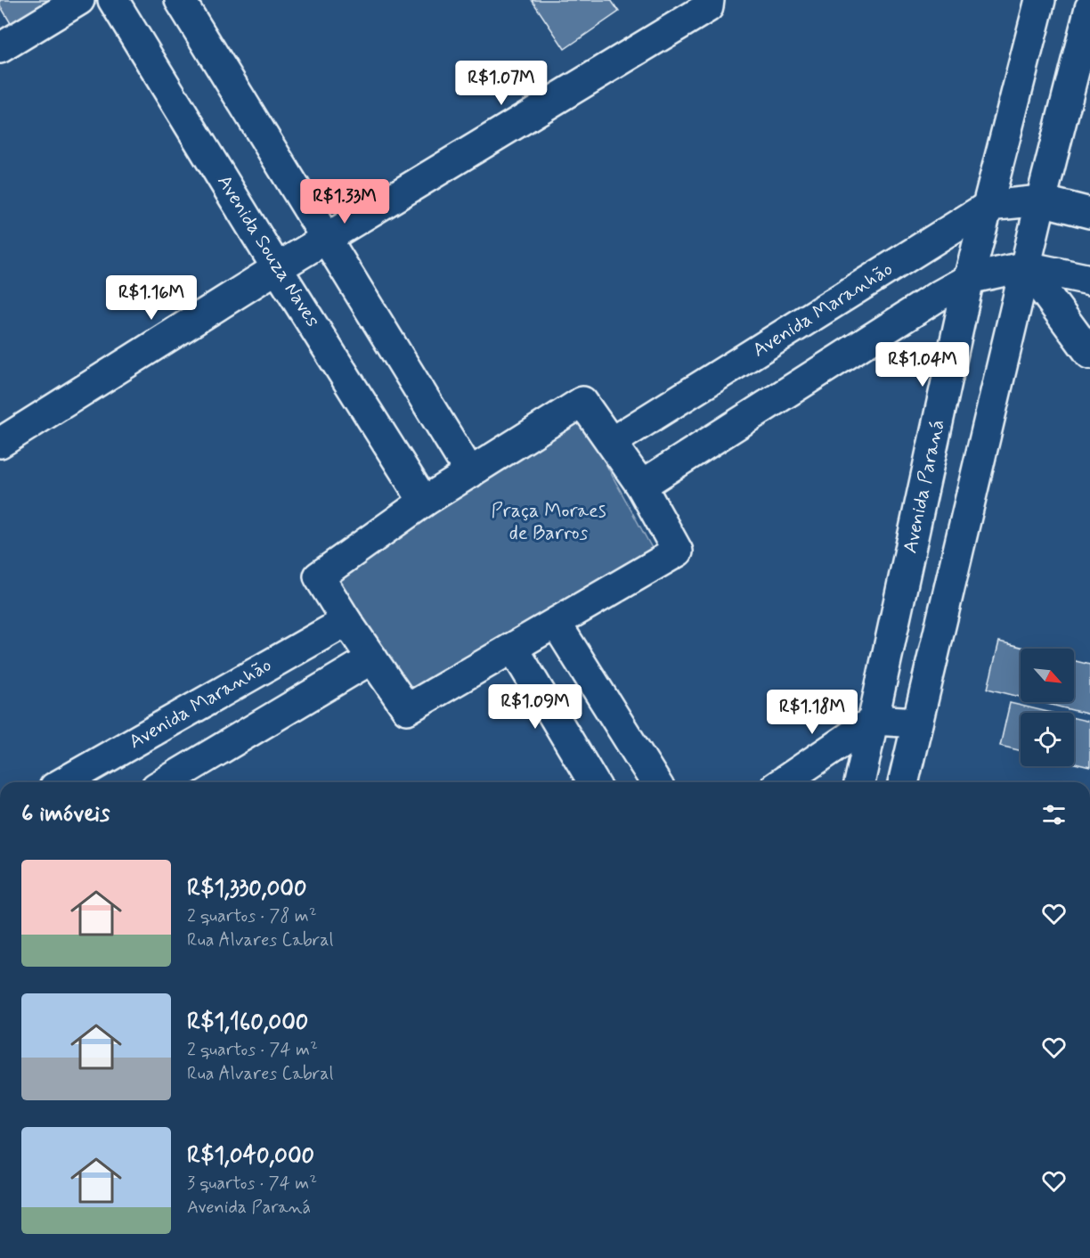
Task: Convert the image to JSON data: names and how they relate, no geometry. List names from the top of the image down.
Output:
{
  "streets": {
    "main road": ["Avenida Souza Naves", "Avenida Maranhão", "Avenida Paraná"]
  },
  "crossings": [
    ["Avenida Maranhão", "Avenida Paraná"]
  ],
  "parks": ["Praça Moraes de Barros"],
  "north": "bottom right",
  "page": {
    "price": [
      "R$1.07M",
      "R$1.33M",
      "R$1.16M",
      "R$1.04M",
      "R$1.09M",
      "R$1.18M"
    ],
    "heading": "6 imóveis",
    "list": [
      {
        "name": "R$1,330,000",
        "note": "2 quartos · 78 m² · Rua Alvares Cabral"
      },
      {
        "name": "R$1,160,000",
        "note": "2 quartos · 74 m² · Rua Alvares Cabral"
      },
      {
        "name": "R$1,040,000",
        "note": "3 quartos · 74 m² · Avenida Paraná"
      }
    ]
  }
}
